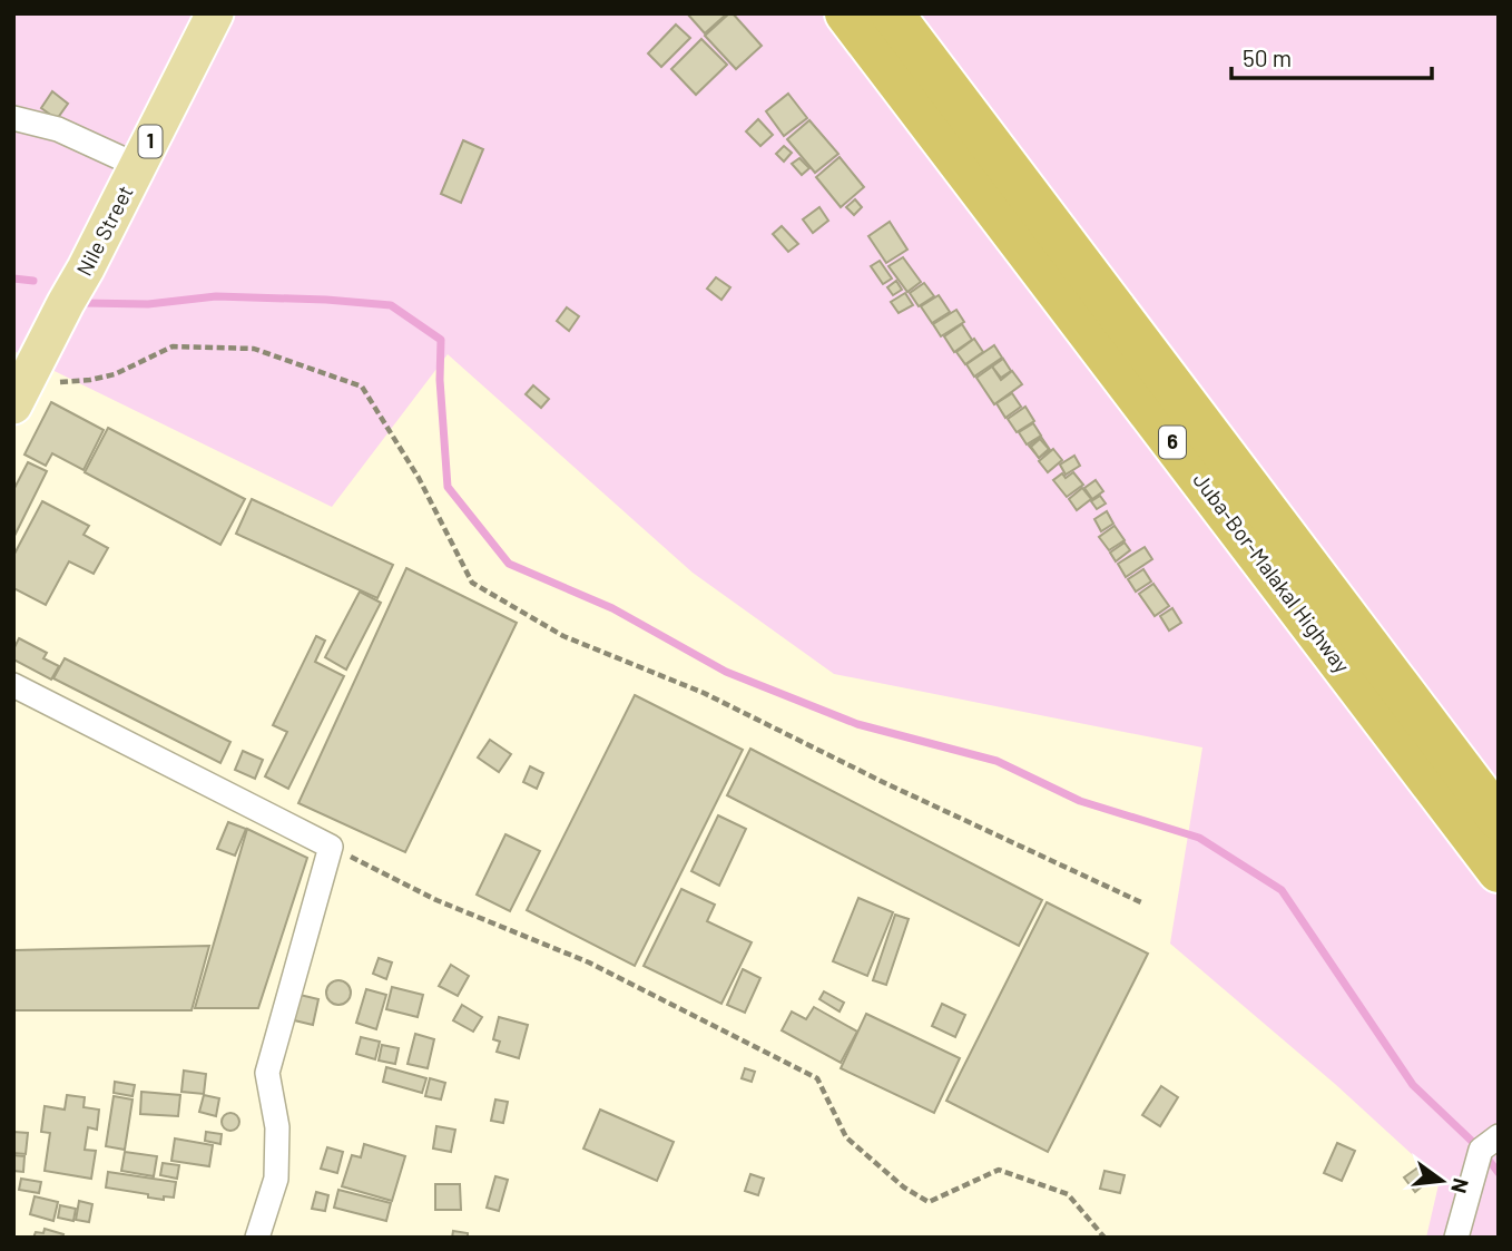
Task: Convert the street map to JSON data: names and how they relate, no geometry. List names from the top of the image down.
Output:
{
  "streets": {
    "highway": ["6", "Juba-Bor-Malakal Highway"],
    "main road": ["1", "Nile Street"]
  },
  "scale_bar": "50 m",
  "north": "right"
}
